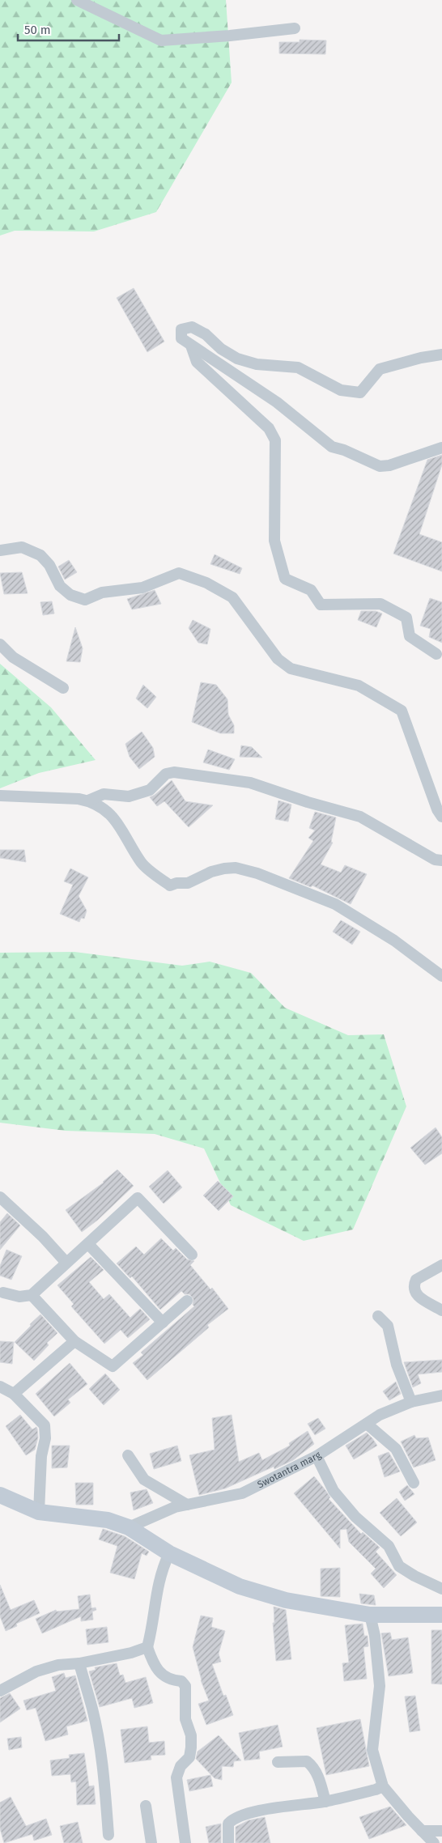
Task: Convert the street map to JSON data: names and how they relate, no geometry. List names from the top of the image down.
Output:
{
  "streets": {
    "street": ["Swotantra marg"]
  },
  "scale_bar": "50 m"
}
